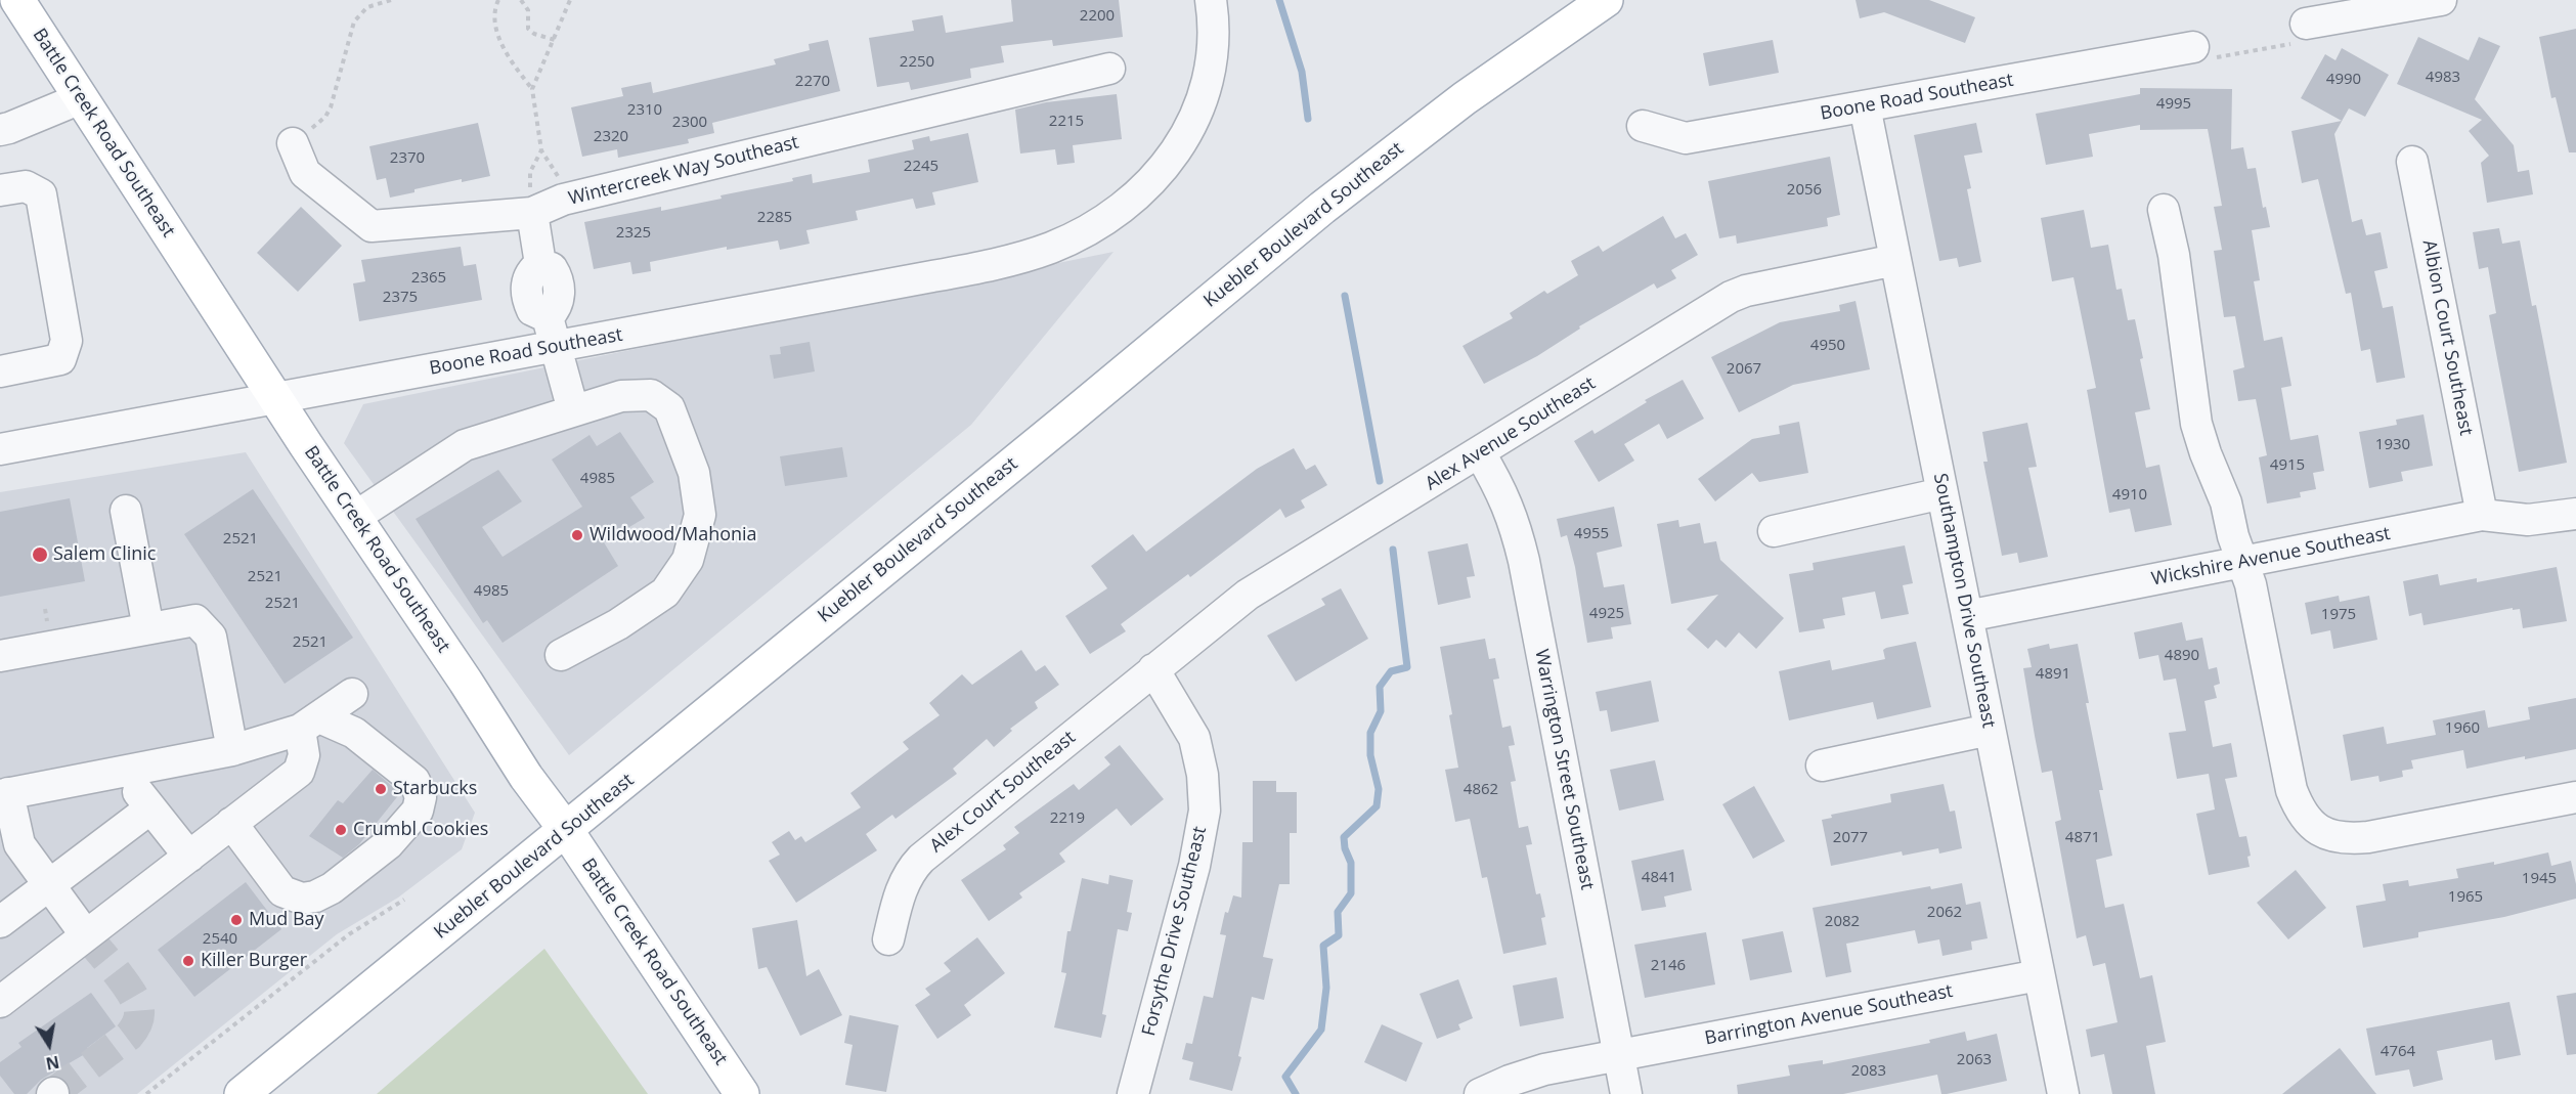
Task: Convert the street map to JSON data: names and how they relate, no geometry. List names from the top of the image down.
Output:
{
  "streets": {
    "main road": ["Battle Creek Road Southeast", "Kuebler Boulevard Southeast"],
    "street": [
      "Boone Road Southeast",
      "Wintercreek Way Southeast",
      "Albion Court Southeast",
      "Alex Avenue Southeast",
      "Wickshire Avenue Southeast",
      "Southampton Drive Southeast",
      "Warrington Street Southeast",
      "Alex Court Southeast",
      "Forsythe Drive Southeast",
      "Barrington Avenue Southeast"
    ]
  },
  "crossings": [
    ["Boone Road Southeast", "Battle Creek Road Southeast"],
    ["Boone Road Southeast", "Southampton Drive Southeast"],
    ["Battle Creek Road Southeast", "Kuebler Boulevard Southeast"],
    ["Albion Court Southeast", "Wickshire Avenue Southeast"],
    ["Alex Avenue Southeast", "Southampton Drive Southeast"],
    ["Alex Avenue Southeast", "Warrington Street Southeast"],
    ["Alex Avenue Southeast", "Alex Court Southeast"],
    ["Alex Avenue Southeast", "Forsythe Drive Southeast"],
    ["Wickshire Avenue Southeast", "Southampton Drive Southeast"],
    ["Southampton Drive Southeast", "Barrington Avenue Southeast"],
    ["Warrington Street Southeast", "Barrington Avenue Southeast"],
    ["Alex Court Southeast", "Forsythe Drive Southeast"]
  ],
  "places": [
    "Wildwood/Mahonia",
    "Salem Clinic",
    "Starbucks",
    "Crumbl Cookies",
    "Mud Bay",
    "Killer Burger"
  ],
  "house_numbers": [
    "2200",
    "2250",
    "4983",
    "4990",
    "2270",
    "4995",
    "2310",
    "2215",
    "2300",
    "2320",
    "2370",
    "2245",
    "2056",
    "2285",
    "2325",
    "2365",
    "2375",
    "4950",
    "2067",
    "1930",
    "4915",
    "4985",
    "4910",
    "4955",
    "2521",
    "2521",
    "4985",
    "2521",
    "4925",
    "1975",
    "2521",
    "4890",
    "4891",
    "1960",
    "4862",
    "2219",
    "2077",
    "4871",
    "4841",
    "1945",
    "1965",
    "2062",
    "2082",
    "2540",
    "2146",
    "4764",
    "2063",
    "2083"
  ],
  "north": "bottom"
}
